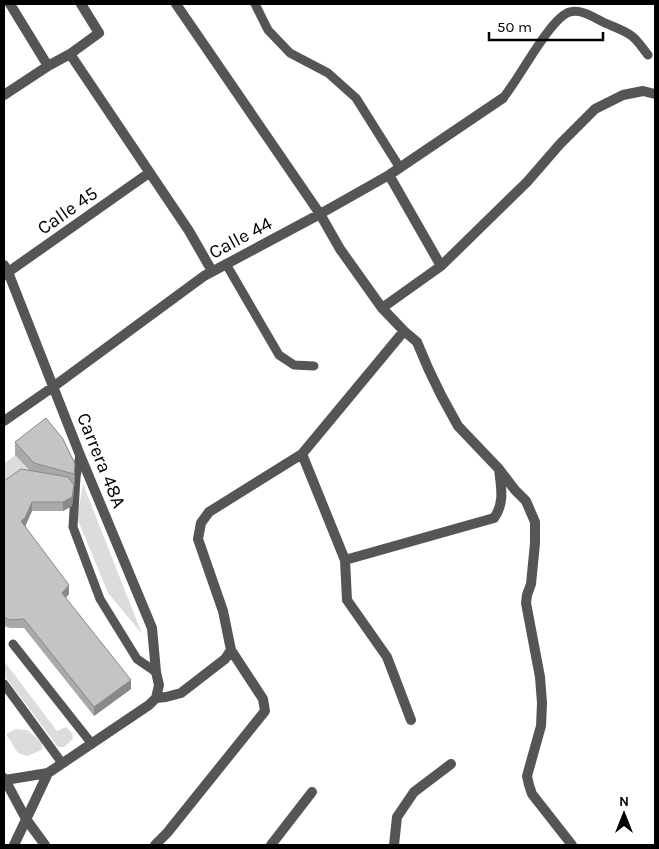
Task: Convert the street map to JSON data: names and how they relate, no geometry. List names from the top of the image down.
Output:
{
  "streets": {
    "street": ["Calle 45", "Calle 44", "Carrera 48A"]
  },
  "crossings": [
    ["Calle 45", "Carrera 48A"],
    ["Calle 44", "Carrera 48A"]
  ],
  "scale_bar": "50 m",
  "north": "top"
}
